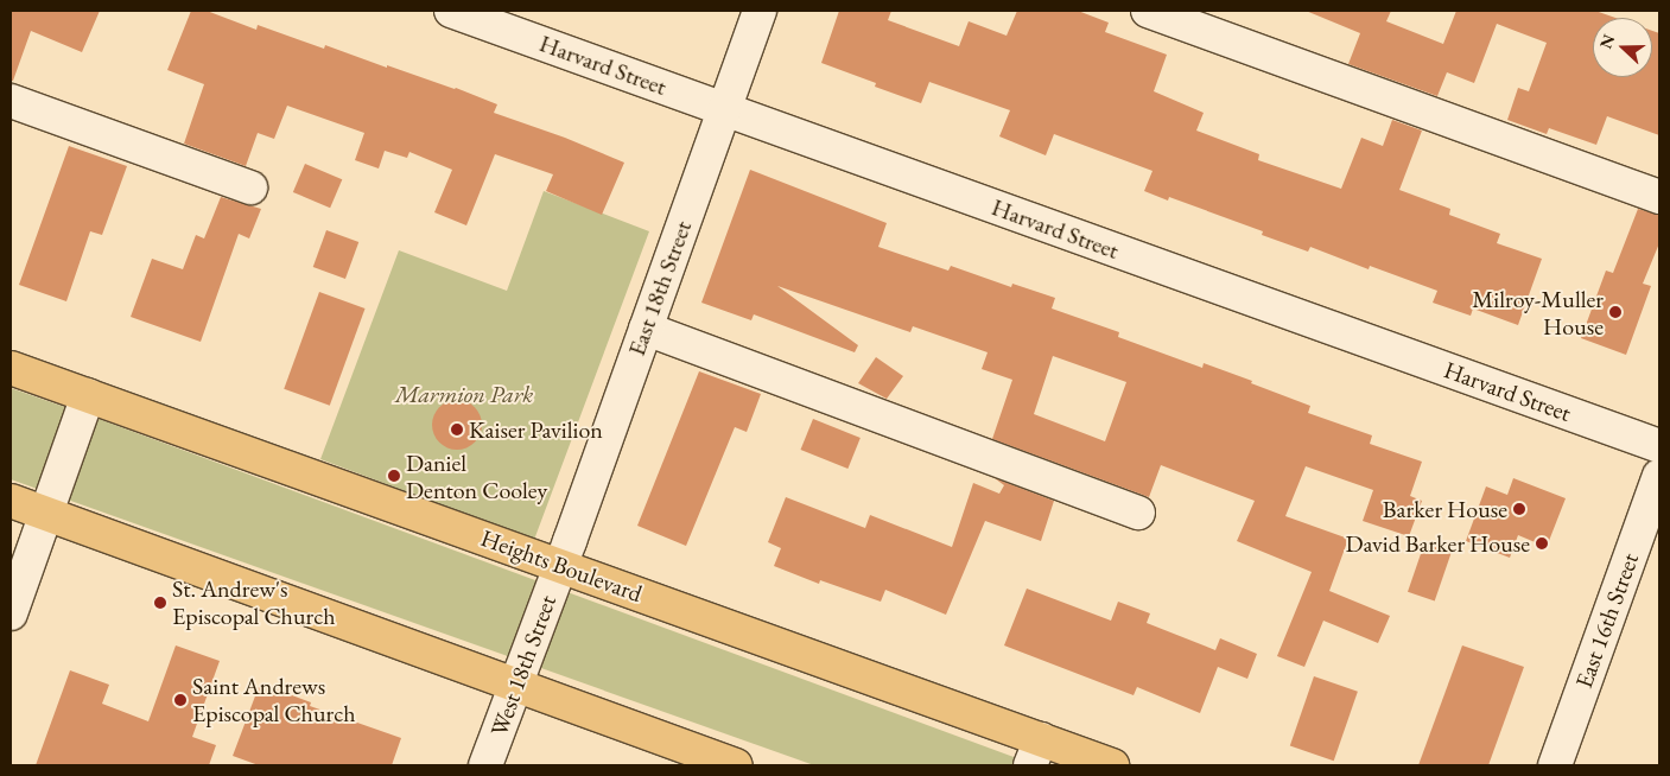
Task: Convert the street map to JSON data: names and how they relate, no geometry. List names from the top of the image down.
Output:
{
  "streets": {
    "main road": ["Heights Boulevard"],
    "street": [
      "Harvard Street",
      "East 18th Street",
      "East 16th Street",
      "West 18th Street"
    ]
  },
  "crossings": [
    ["Harvard Street", "East 18th Street"],
    ["East 18th Street", "Heights Boulevard"],
    ["East 18th Street", "West 18th Street"],
    ["Heights Boulevard", "West 18th Street"]
  ],
  "parks": ["Marmion Park"],
  "places": [
    "Milroy-Muller House",
    "Kaiser Pavilion",
    "Daniel Denton Cooley",
    "Barker House",
    "David Barker House",
    "St. Andrew's Episcopal Church",
    "Saint Andrews Episcopal Church"
  ],
  "north": "left"
}
